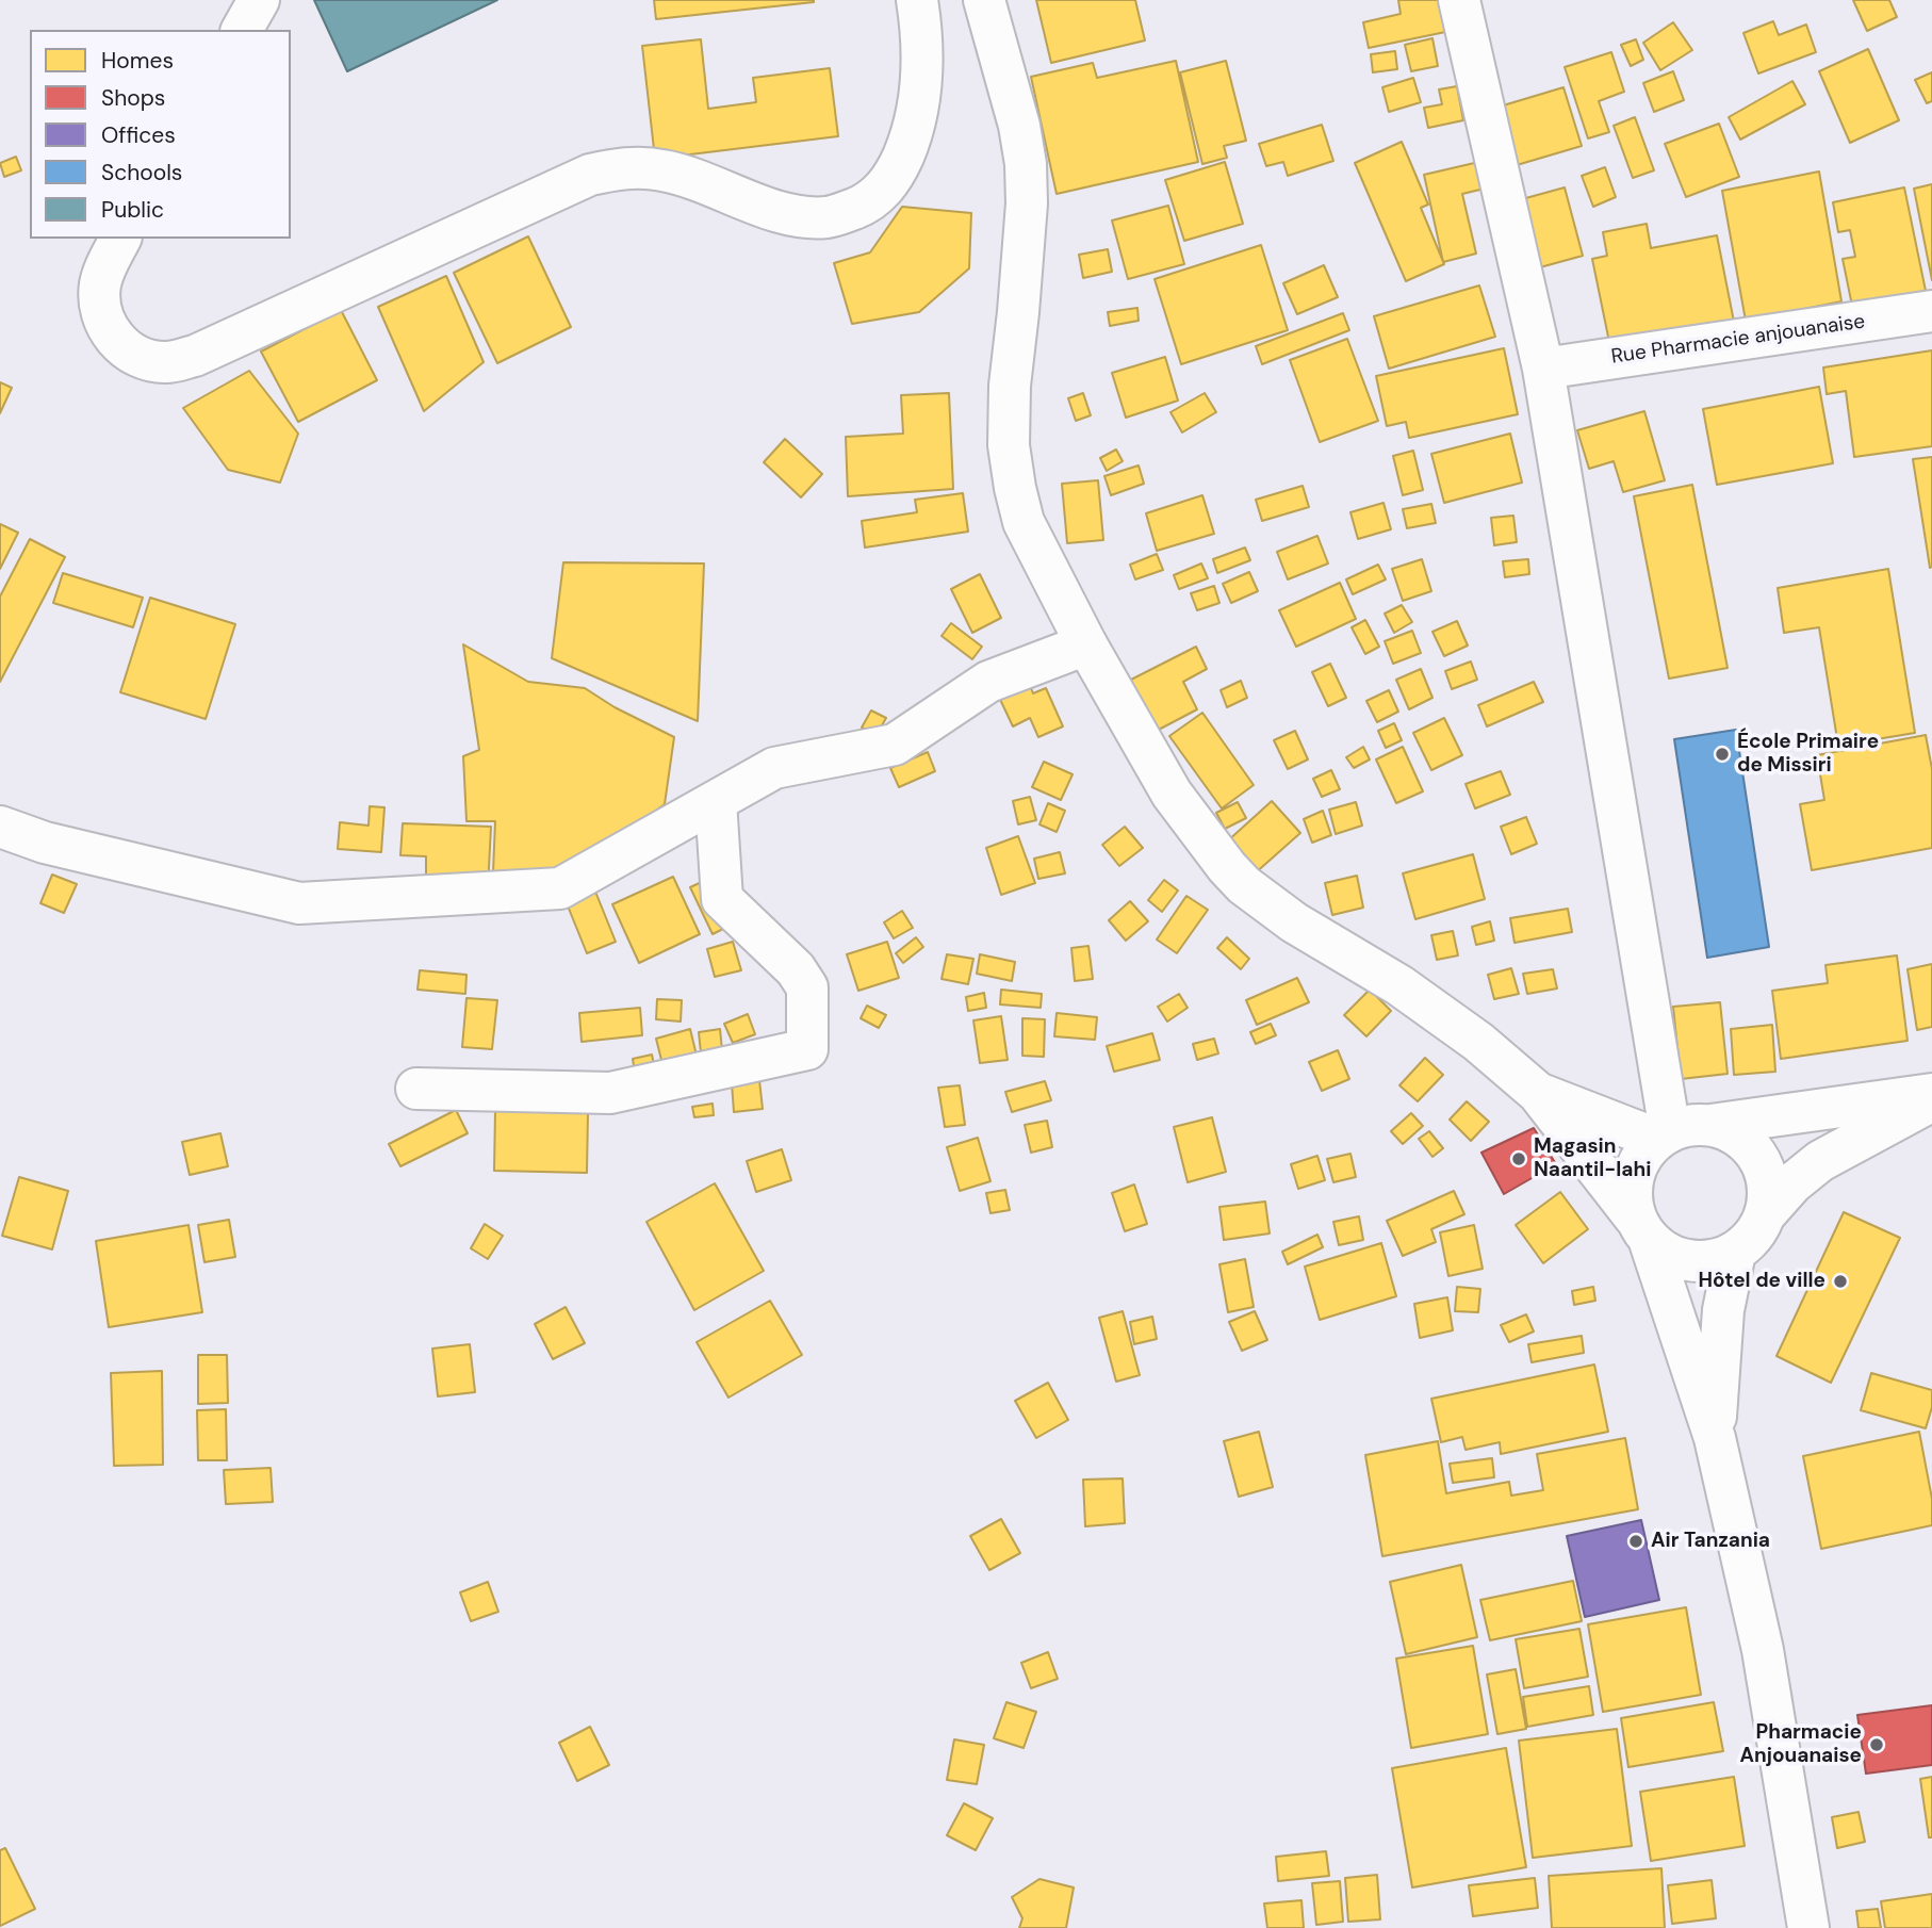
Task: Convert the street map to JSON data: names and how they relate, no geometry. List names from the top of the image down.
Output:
{
  "streets": {
    "street": ["Rue Pharmacie anjouanaise"]
  },
  "places": [
    "École Primaire de Missiri",
    "Magasin Naantil-lahi",
    "Hôtel de ville",
    "Air Tanzania",
    "Pharmacie Anjouanaise"
  ],
  "legend": [
    "Homes",
    "Shops",
    "Offices",
    "Schools",
    "Public"
  ]
}
